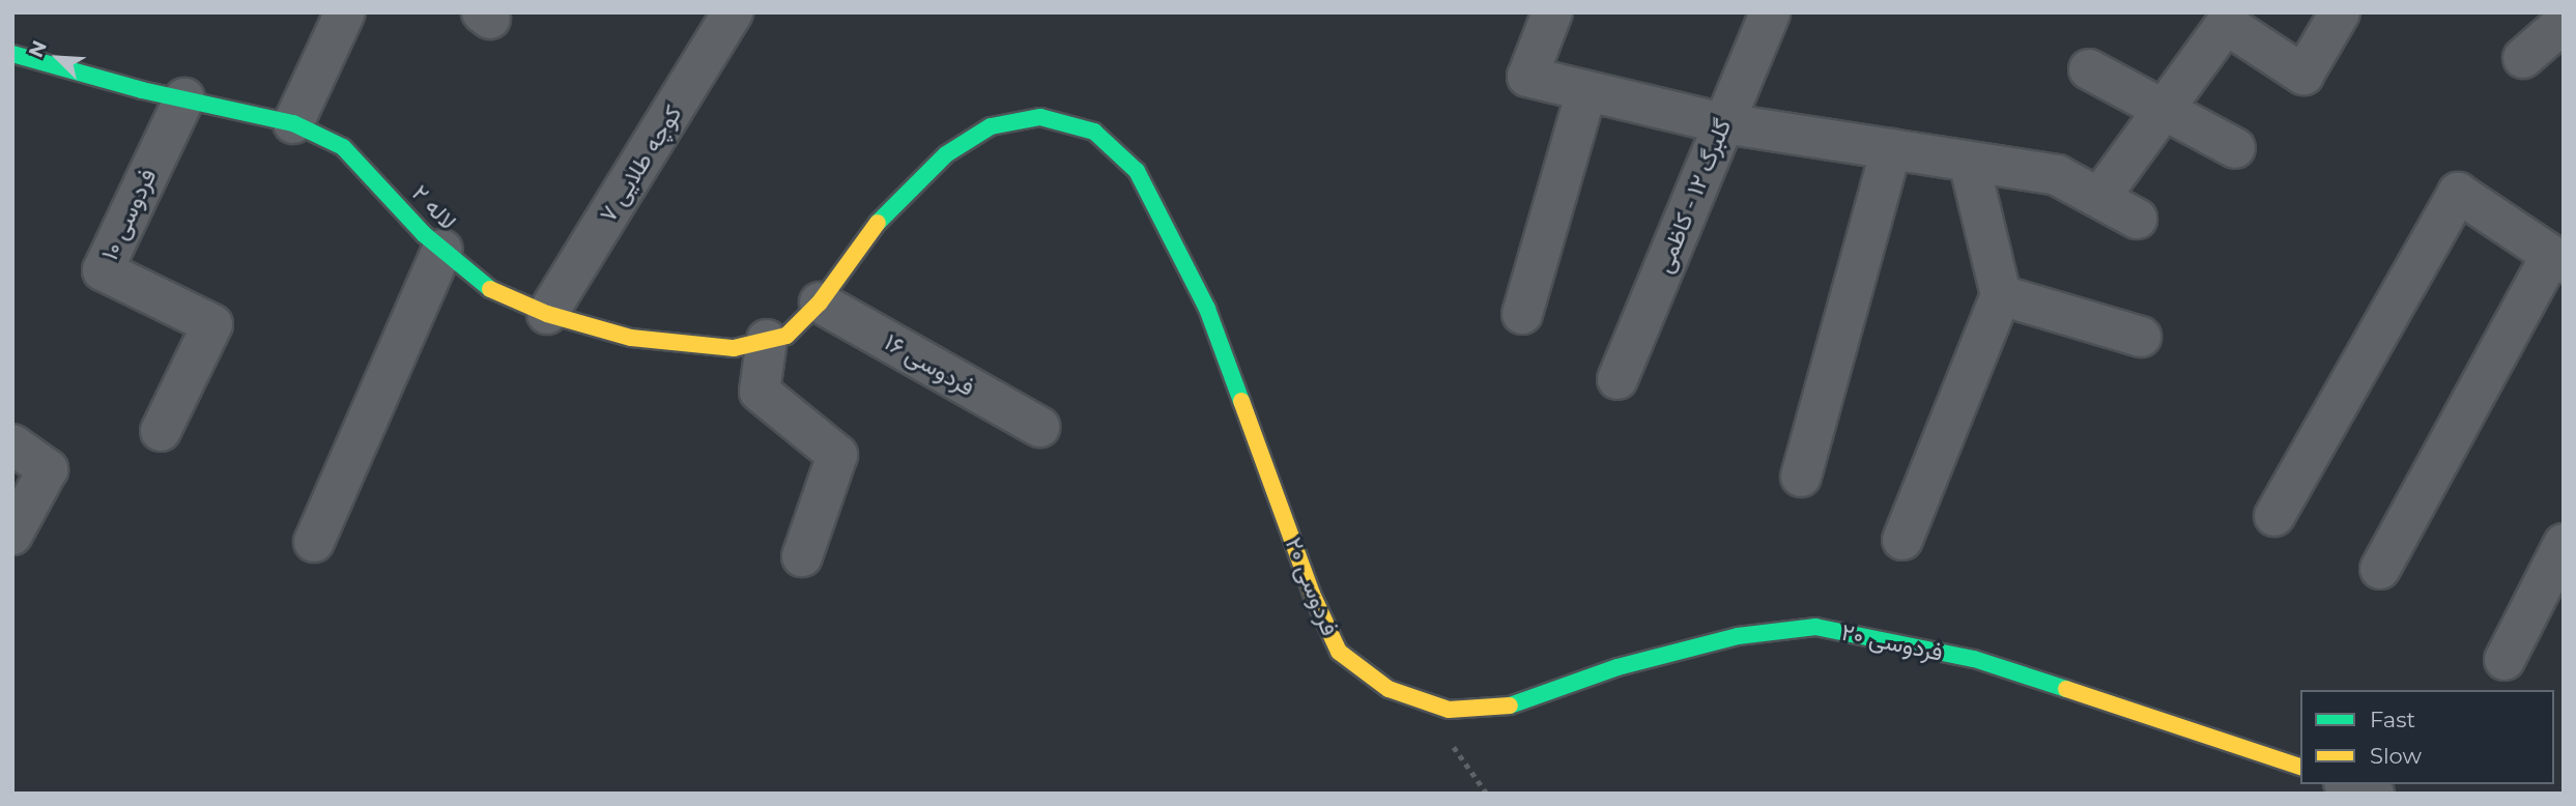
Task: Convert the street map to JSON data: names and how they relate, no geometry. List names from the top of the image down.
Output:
{
  "streets": {
    "street": [
      "کوچه طلایی ۷",
      "گلبرگ ۱۲ - کاظمی",
      "لاله ۲",
      "فردوسی ۱۰",
      "فردوسی ۱۶",
      "فردوسی ۲۰"
    ]
  },
  "crossings": [
    ["کوچه طلایی ۷", "لاله ۲"],
    ["لاله ۲", "فردوسی ۱۰"],
    ["لاله ۲", "فردوسی ۱۶"],
    ["لاله ۲", "فردوسی ۲۰"],
    ["فردوسی ۱۶", "فردوسی ۲۰"]
  ],
  "legend": ["Fast", "Slow"],
  "north": "top left"
}
